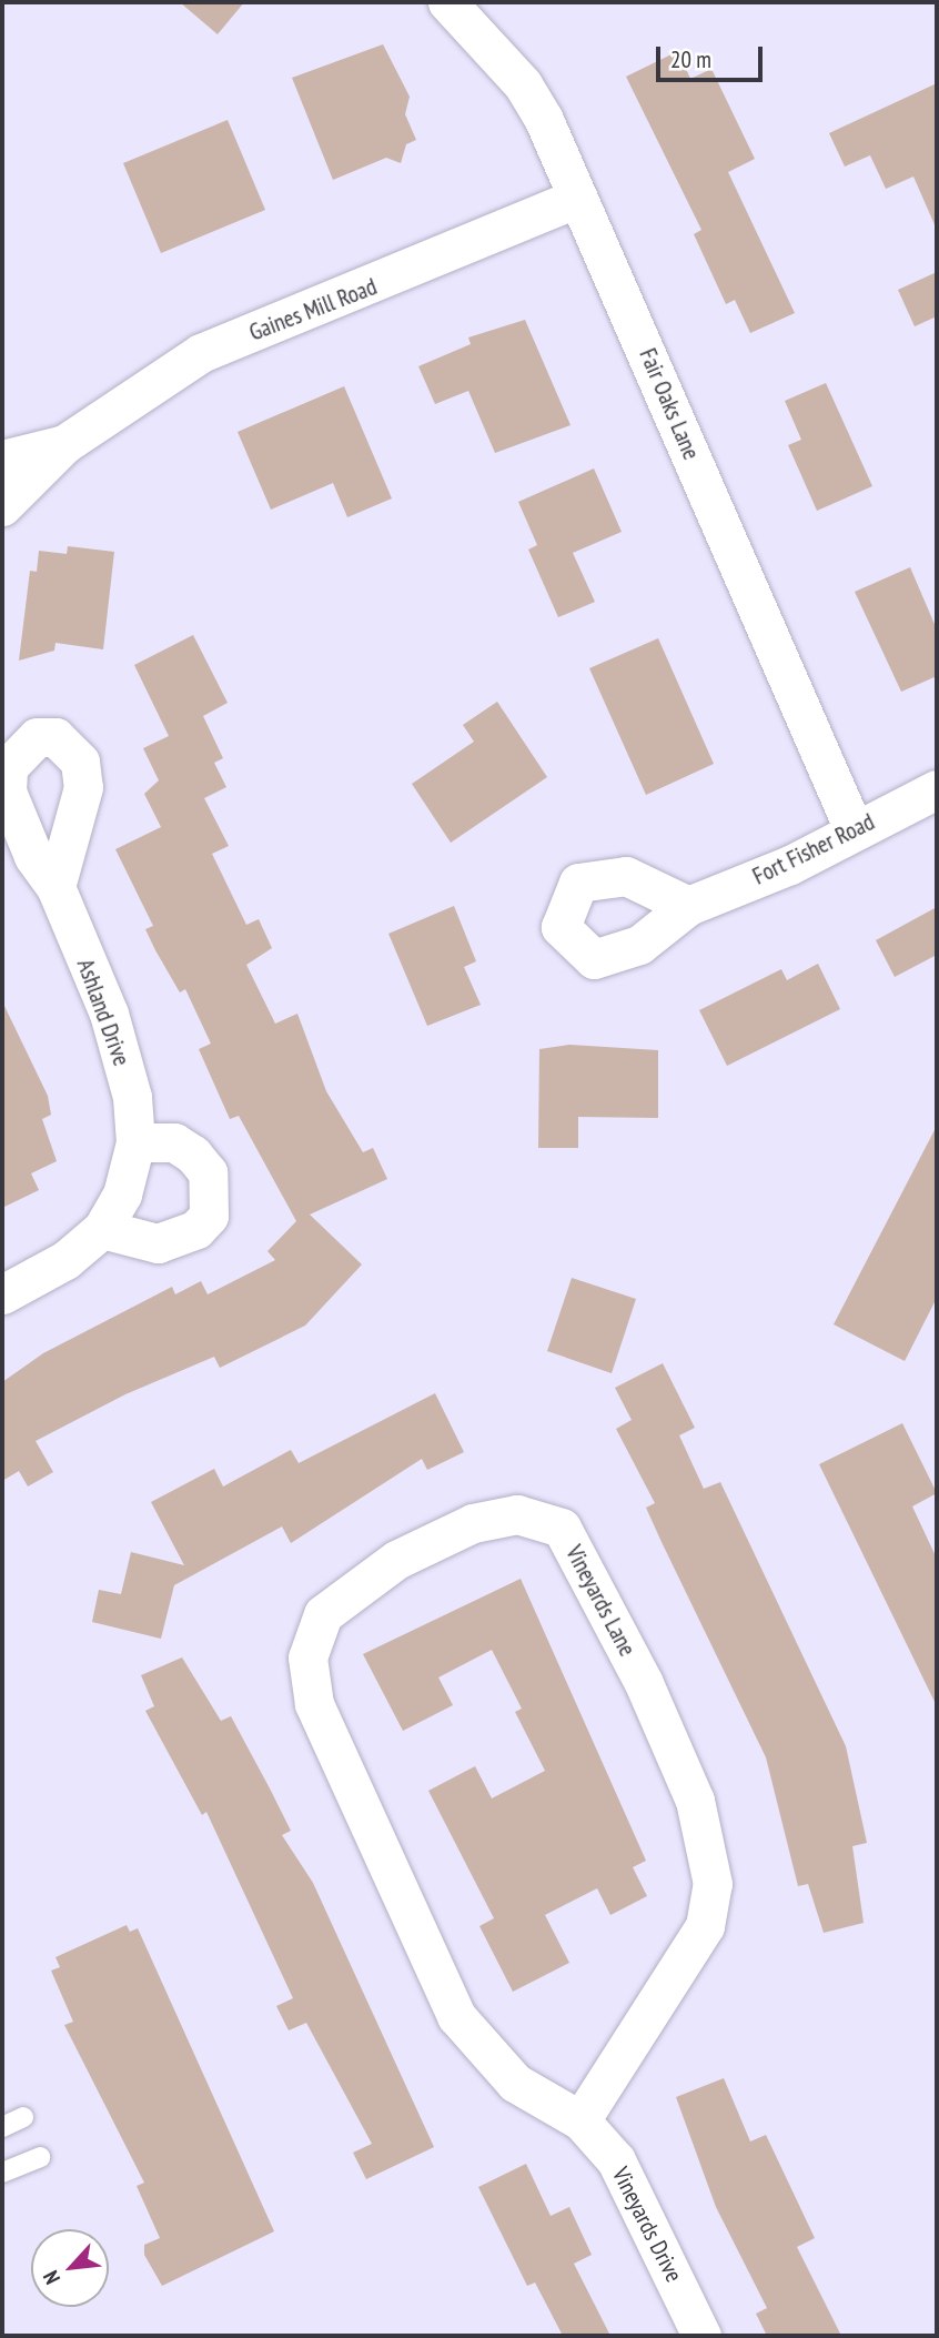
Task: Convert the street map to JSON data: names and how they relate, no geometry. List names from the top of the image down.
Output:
{
  "streets": {
    "street": [
      "Gaines Mill Road",
      "Fair Oaks Lane",
      "Fort Fisher Road",
      "Ashland Drive",
      "Vineyards Lane",
      "Vineyards Drive"
    ]
  },
  "crossings": [
    ["Gaines Mill Road", "Fair Oaks Lane"],
    ["Fair Oaks Lane", "Fort Fisher Road"],
    ["Vineyards Lane", "Vineyards Drive"]
  ],
  "scale_bar": "20 m",
  "north": "bottom left"
}
